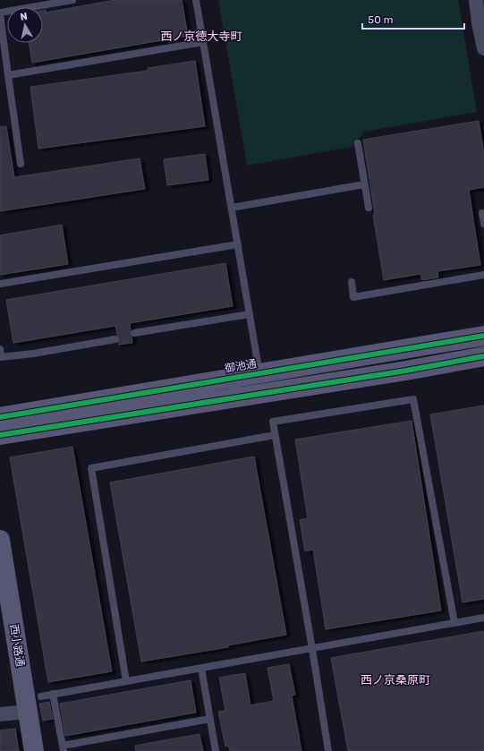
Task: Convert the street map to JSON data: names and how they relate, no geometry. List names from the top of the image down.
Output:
{
  "streets": {
    "street": ["御池通", "西小路通"]
  },
  "districts": ["西ノ京徳大寺町", "西ノ京桑原町"],
  "scale_bar": "50 m",
  "north": "top"
}
